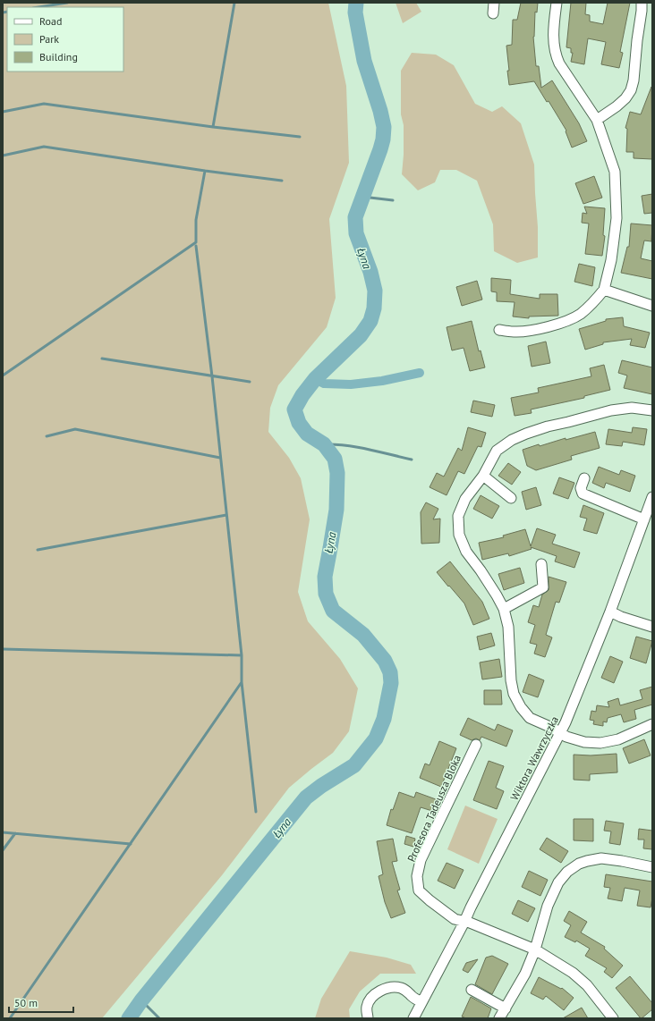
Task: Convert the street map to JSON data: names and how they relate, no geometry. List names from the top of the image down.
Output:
{
  "streets": {
    "street": ["Wiktora Wawrzyczka", "Profesora Tadeusza Bloka"]
  },
  "crossings": [
    ["Wiktora Wawrzyczka", "Profesora Tadeusza Bloka"]
  ],
  "water": ["Łyna"],
  "legend": ["Road", "Park", "Building"],
  "scale_bar": "50 m"
}
